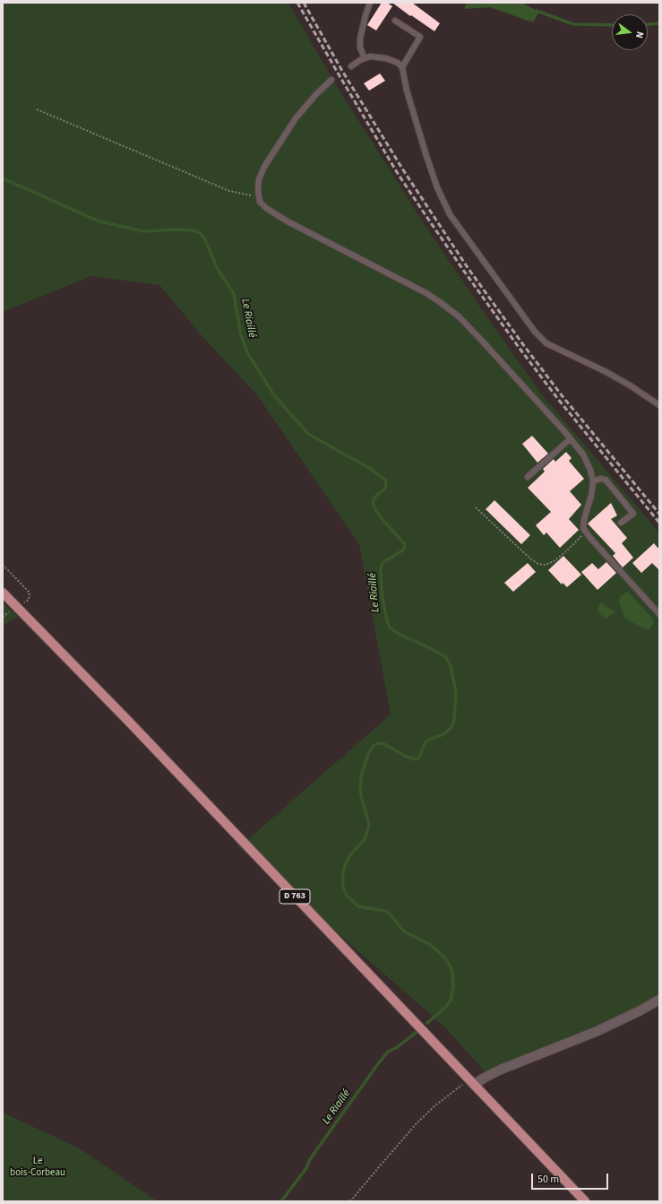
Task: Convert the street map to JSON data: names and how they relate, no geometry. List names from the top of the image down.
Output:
{
  "streets": {
    "main road": ["D 763"]
  },
  "water": ["Le Riaillé"],
  "parks": ["Le bois-Corbeau"],
  "scale_bar": "50 m",
  "north": "right"
}
